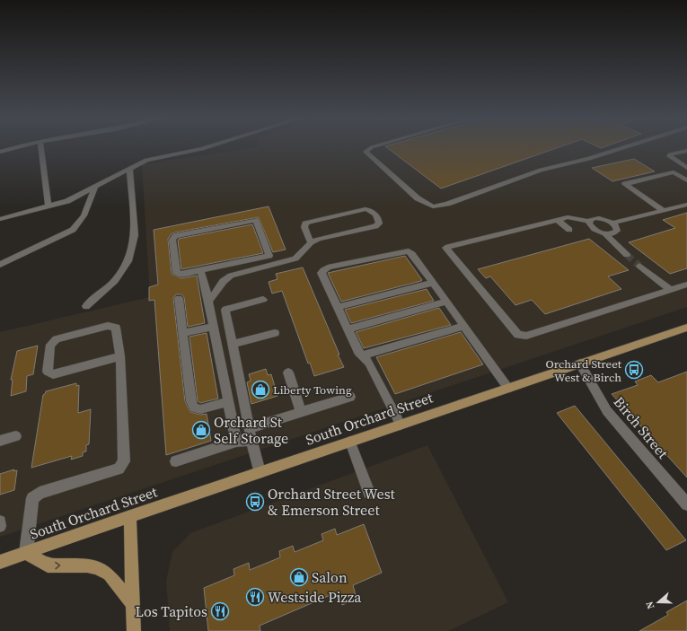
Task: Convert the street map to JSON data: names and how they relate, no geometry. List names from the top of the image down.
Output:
{
  "streets": {
    "main road": ["South Orchard Street"],
    "street": ["Birch Street"]
  },
  "crossings": [
    ["South Orchard Street", "Birch Street"]
  ],
  "places": {
    "bus stop": ["Orchard Street West & Birch", "Orchard Street West & Emerson Street"],
    "shop": ["Liberty Towing", "Orchard St Self Storage", "Salon"],
    "restaurant": ["Westside Pizza", "Los Tapitos"]
  },
  "north": "left"
}
